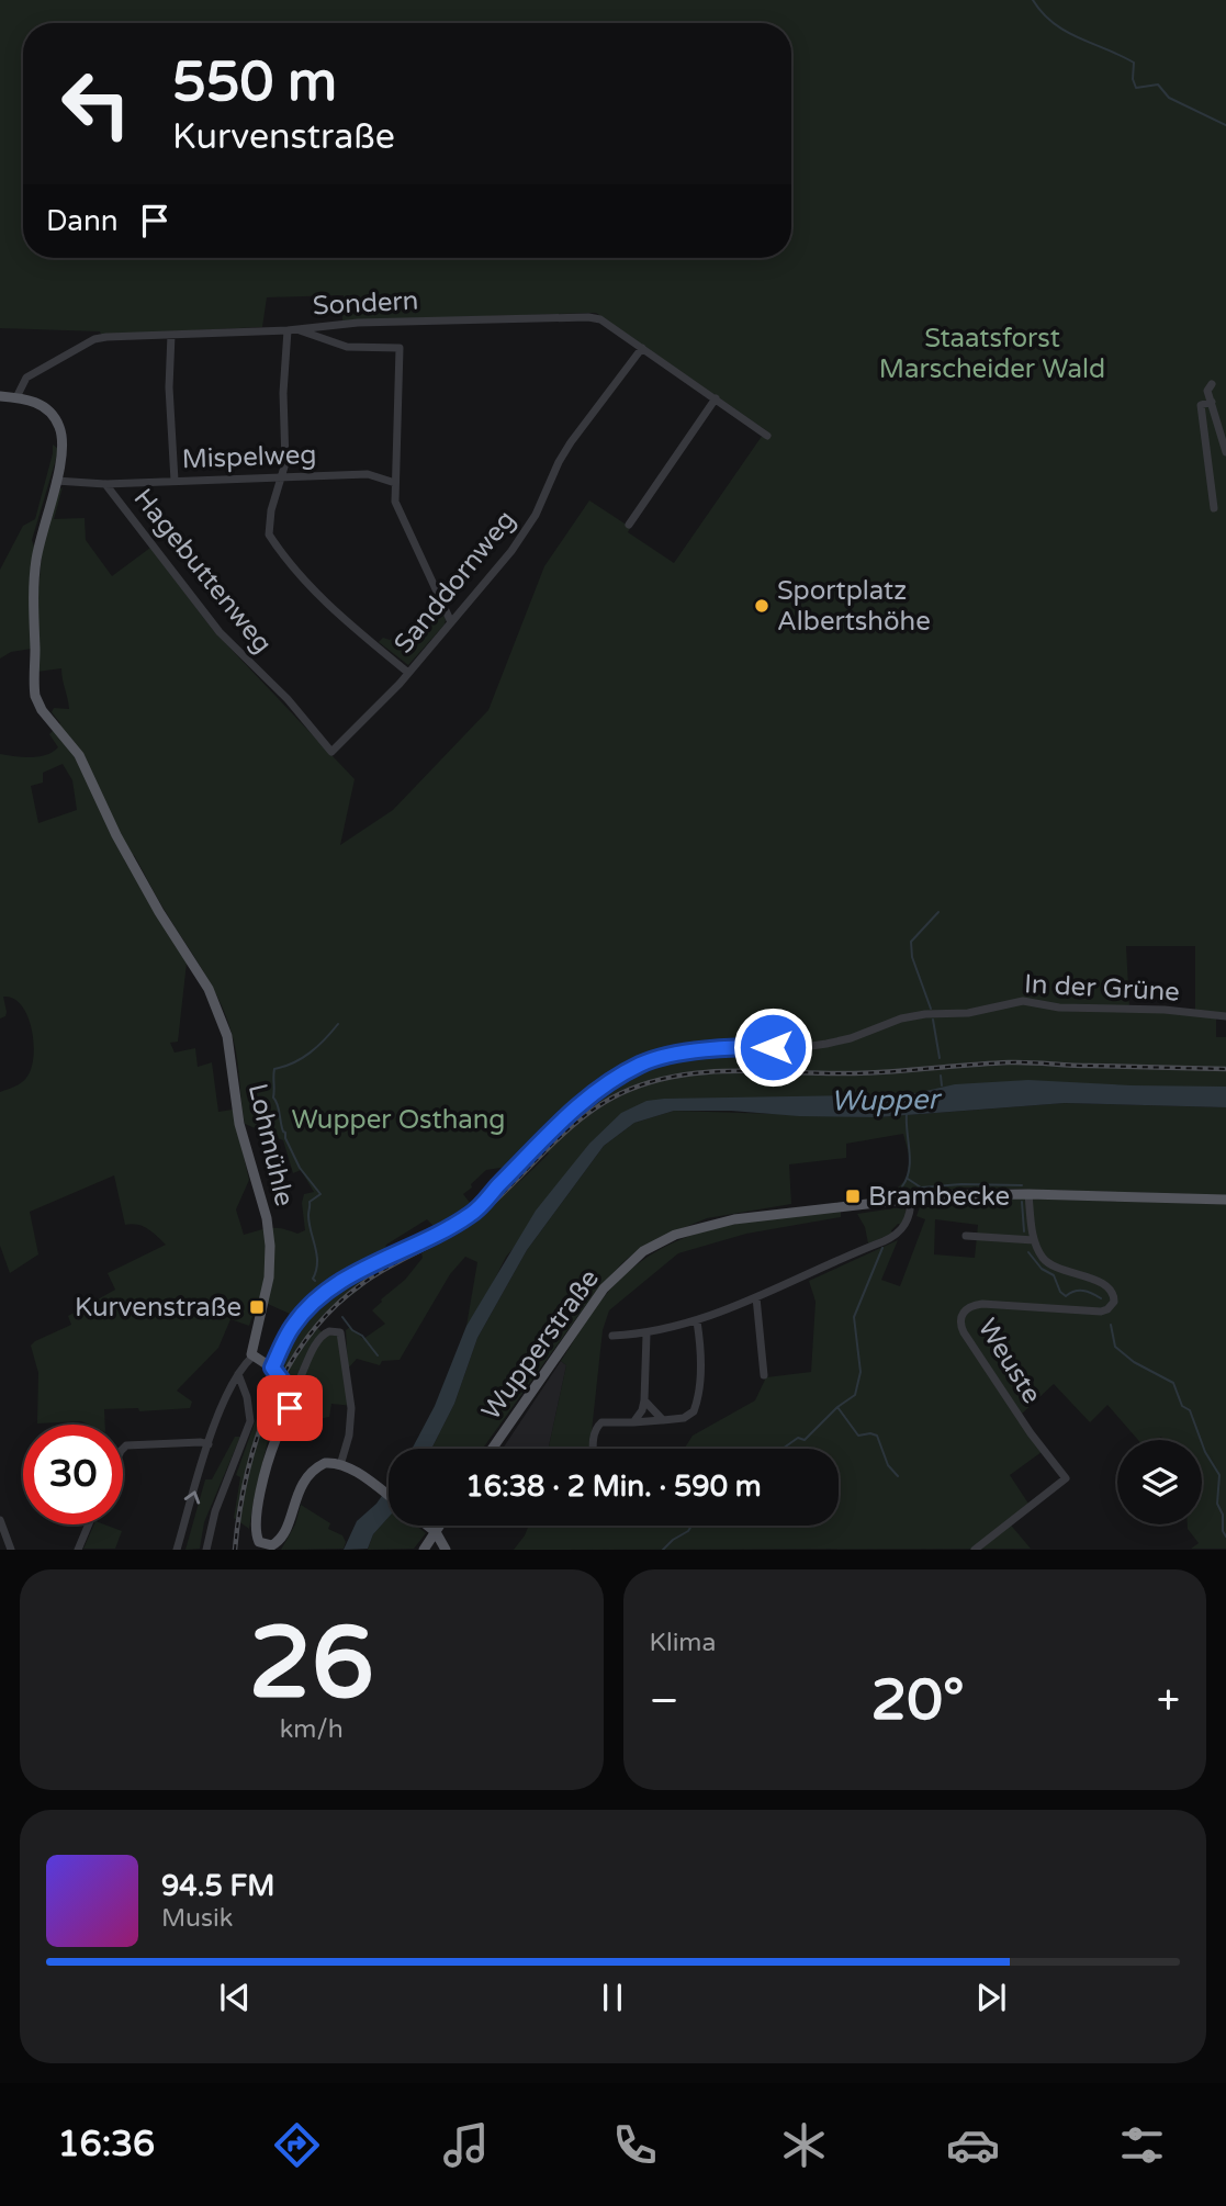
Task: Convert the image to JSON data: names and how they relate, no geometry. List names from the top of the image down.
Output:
{
  "streets": {
    "main road": ["Lohmühle", "Wupperstraße"],
    "street": [
      "Sondern",
      "Mispelweg",
      "Hagebuttenweg",
      "Sanddornweg",
      "In der Grüne",
      "Weuste"
    ]
  },
  "crossings": [
    ["Sondern", "Sanddornweg"],
    ["Sondern", "Lohmühle"],
    ["Mispelweg", "Hagebuttenweg"],
    ["Mispelweg", "Lohmühle"],
    ["Hagebuttenweg", "Sanddornweg"]
  ],
  "water": ["Wupper"],
  "parks": ["Staatsforst Marscheider Wald", "Wupper Osthang"],
  "places": {
    "other": ["Sportplatz Albertshöhe"],
    "transit": ["Brambecke", "Kurvenstraße"]
  },
  "page": {
    "turn": ["550 m", "Kurvenstraße"],
    "then": "Dann",
    "limit": "30",
    "trip": "16:38 · 2 Min. · 590 m",
    "tile": [
      ["26", "km/h"],
      "Klima"
    ],
    "heat": ["−", "20°", "+"],
    "song": ["94.5 FM", "Musik"],
    "tabs": "16:36"
  }
}
